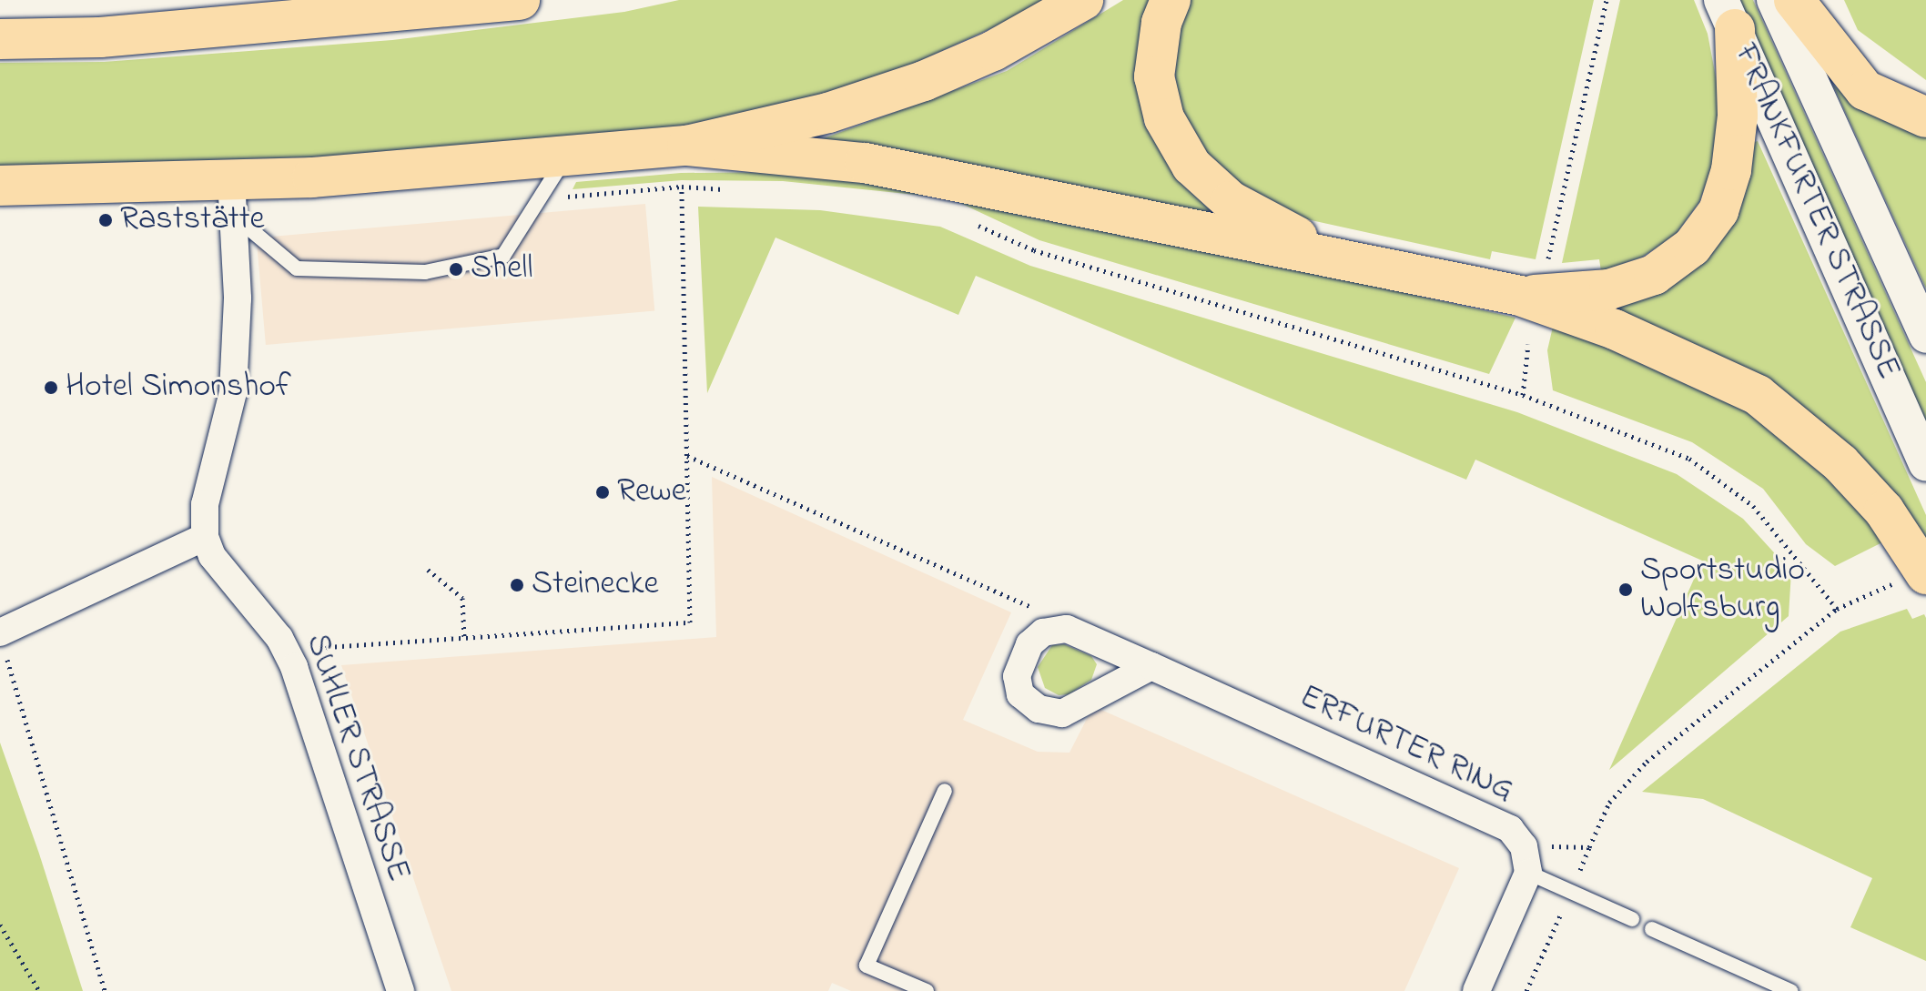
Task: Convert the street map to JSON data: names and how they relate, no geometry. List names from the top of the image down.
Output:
{
  "streets": {
    "street": ["FRANKFURTER STRASSE", "ERFURTER RING", "SUHLER STRASSE"]
  },
  "places": [
    "Raststätte",
    "Shell",
    "Hotel Simonshof",
    "Rewe",
    "Steinecke",
    "Sportstudio Wolfsburg"
  ]
}
